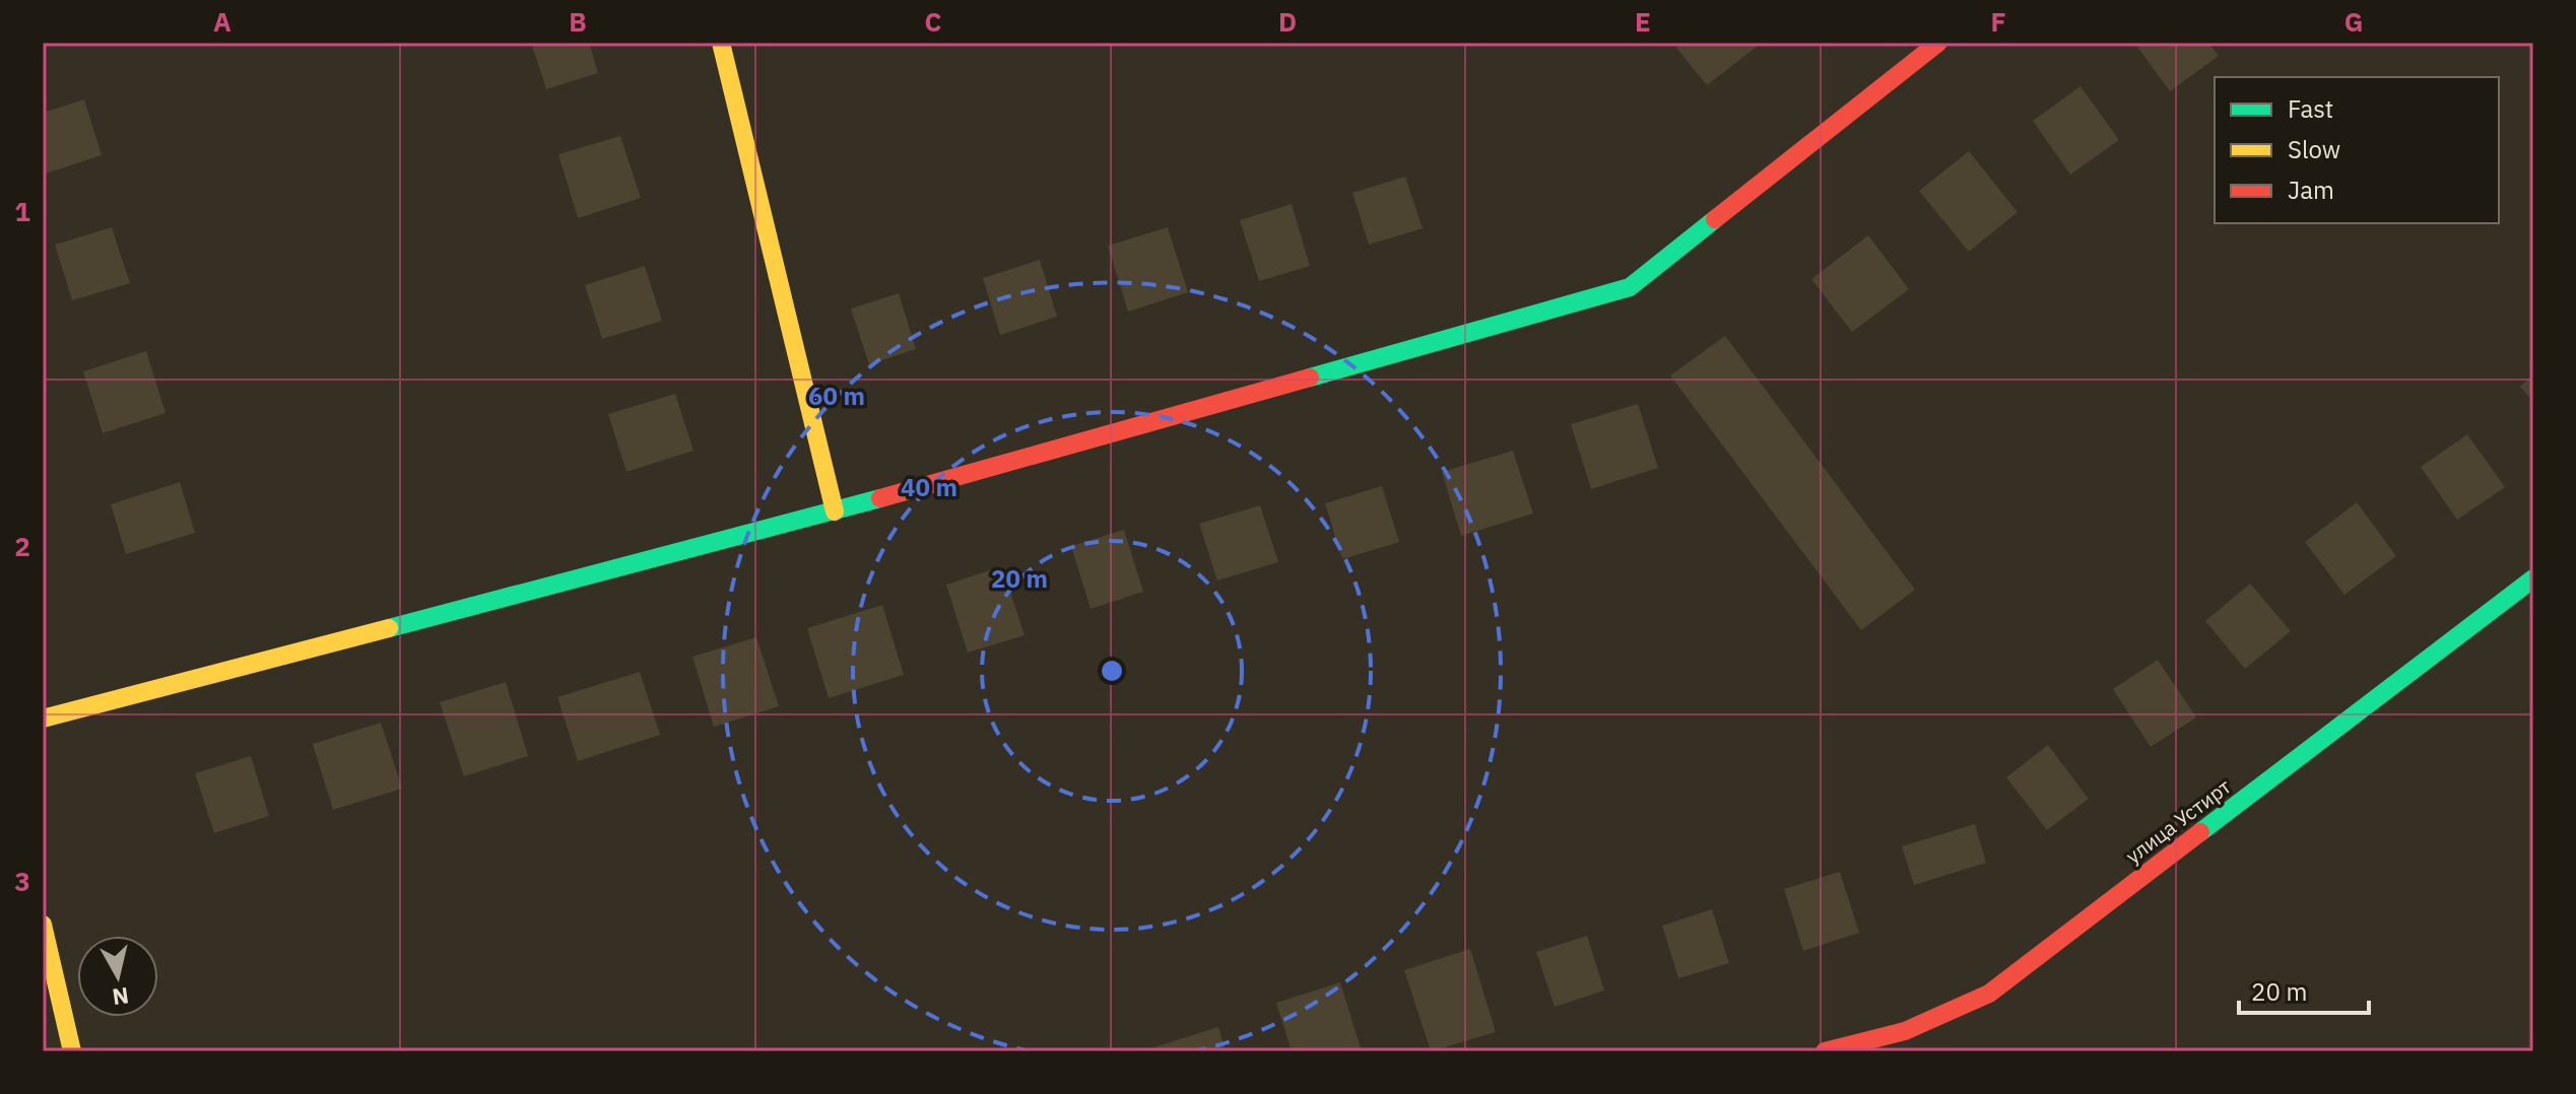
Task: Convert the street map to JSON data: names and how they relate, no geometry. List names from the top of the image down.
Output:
{
  "streets": {
    "street": ["улица Устирт"]
  },
  "legend": ["Fast", "Slow", "Jam"],
  "scale_bar": "20 m",
  "north": "bottom",
  "grid": {
    "columns": [
      "A",
      "B",
      "C",
      "D",
      "E",
      "F",
      "G"
    ],
    "rows": ["1", "2", "3"]
  },
  "rings": ["60 m", "40 m", "20 m"]
}
